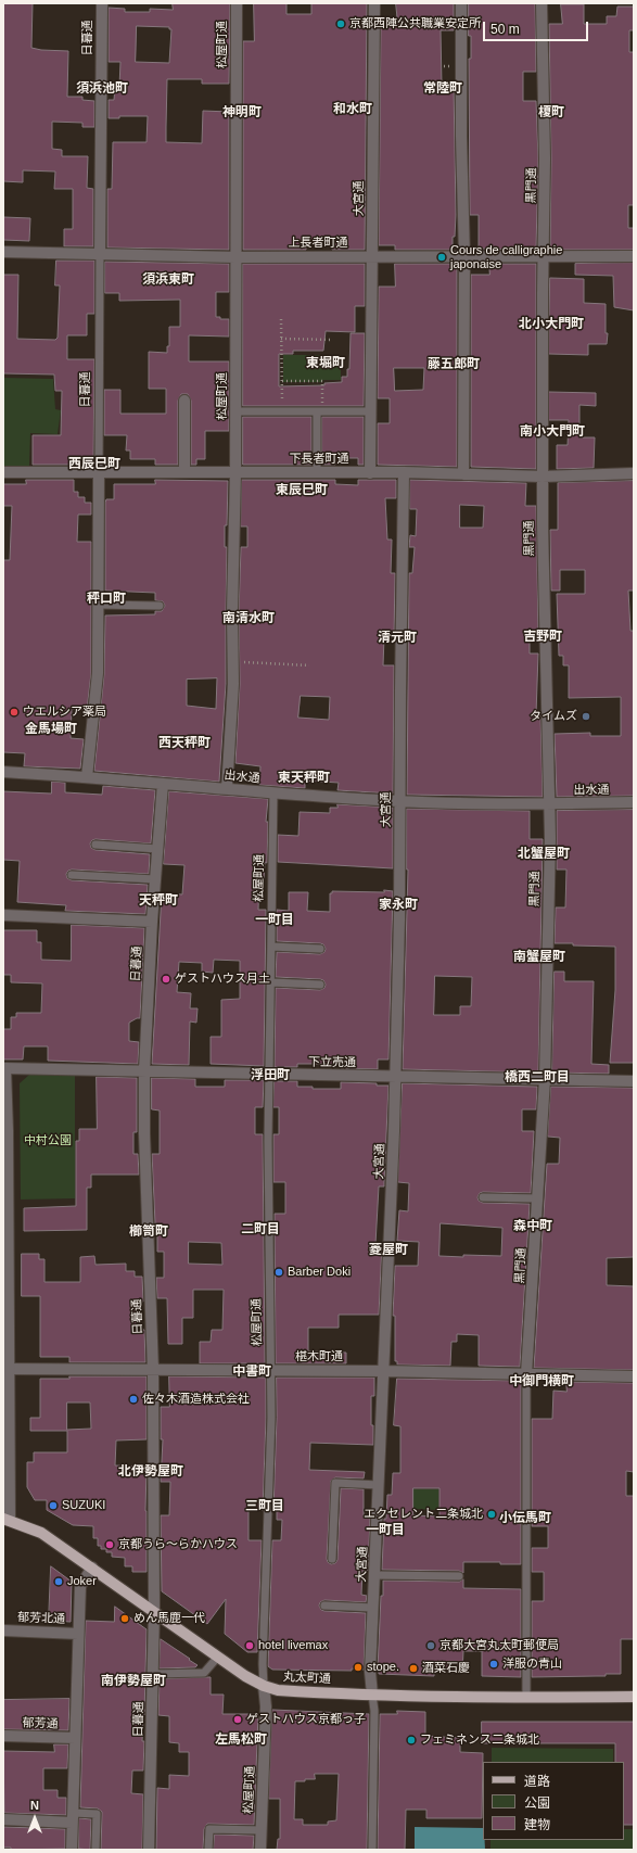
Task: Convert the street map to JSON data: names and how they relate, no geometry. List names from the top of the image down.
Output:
{
  "streets": {
    "main road": ["丸太町通"],
    "street": [
      "日暮通",
      "松屋町通",
      "黒門通",
      "大宮通",
      "上長者町通",
      "下長者町通",
      "出水通",
      "下立売通",
      "椹木町通",
      "郁芳北通",
      "郁芳通"
    ]
  },
  "crossings": [
    ["日暮通", "上長者町通"],
    ["日暮通", "下長者町通"],
    ["日暮通", "出水通"],
    ["日暮通", "下立売通"],
    ["日暮通", "椹木町通"],
    ["日暮通", "丸太町通"],
    ["松屋町通", "上長者町通"],
    ["松屋町通", "下長者町通"],
    ["松屋町通", "出水通"],
    ["松屋町通", "下立売通"],
    ["松屋町通", "椹木町通"],
    ["松屋町通", "丸太町通"],
    ["黒門通", "上長者町通"],
    ["黒門通", "下長者町通"],
    ["黒門通", "出水通"],
    ["黒門通", "下立売通"],
    ["黒門通", "椹木町通"],
    ["黒門通", "丸太町通"],
    ["大宮通", "上長者町通"],
    ["大宮通", "下長者町通"],
    ["大宮通", "出水通"],
    ["大宮通", "下立売通"],
    ["大宮通", "椹木町通"],
    ["大宮通", "丸太町通"]
  ],
  "districts": [
    "須浜池町",
    "常陸町",
    "和水町",
    "神明町",
    "榎町",
    "須浜東町",
    "北小大門町",
    "東堀町",
    "藤五郎町",
    "南小大門町",
    "西辰巳町",
    "東辰巳町",
    "秤口町",
    "南清水町",
    "吉野町",
    "清元町",
    "金馬場町",
    "西天秤町",
    "東天秤町",
    "北蟹屋町",
    "天秤町",
    "家永町",
    "一町目",
    "南蟹屋町",
    "浮田町",
    "橋西二町目",
    "森中町",
    "二町目",
    "櫛笥町",
    "菱屋町",
    "中書町",
    "中御門横町",
    "北伊勢屋町",
    "三町目",
    "小伝馬町",
    "一町目",
    "南伊勢屋町",
    "左馬松町"
  ],
  "parks": ["中村公園"],
  "places": [
    "京都西陣公共職業安定所",
    "Cours de calligraphie japonaise",
    "ウエルシア薬局",
    "タイムズ",
    "ゲストハウス月土",
    "Barber Doki",
    "佐々木酒造株式会社",
    "SUZUKI",
    "エクセレント二条城北",
    "京都うら〜らかハウス",
    "Joker",
    "めん馬鹿一代",
    "hotel livemax",
    "京都大宮丸太町郵便局",
    "洋服の青山",
    "stope.",
    "酒菜石慶",
    "ゲストハウス京都っ子",
    "フェミネンス二条城北"
  ],
  "legend": ["道路", "公園", "建物"],
  "scale_bar": "50 m",
  "north": "top"
}
